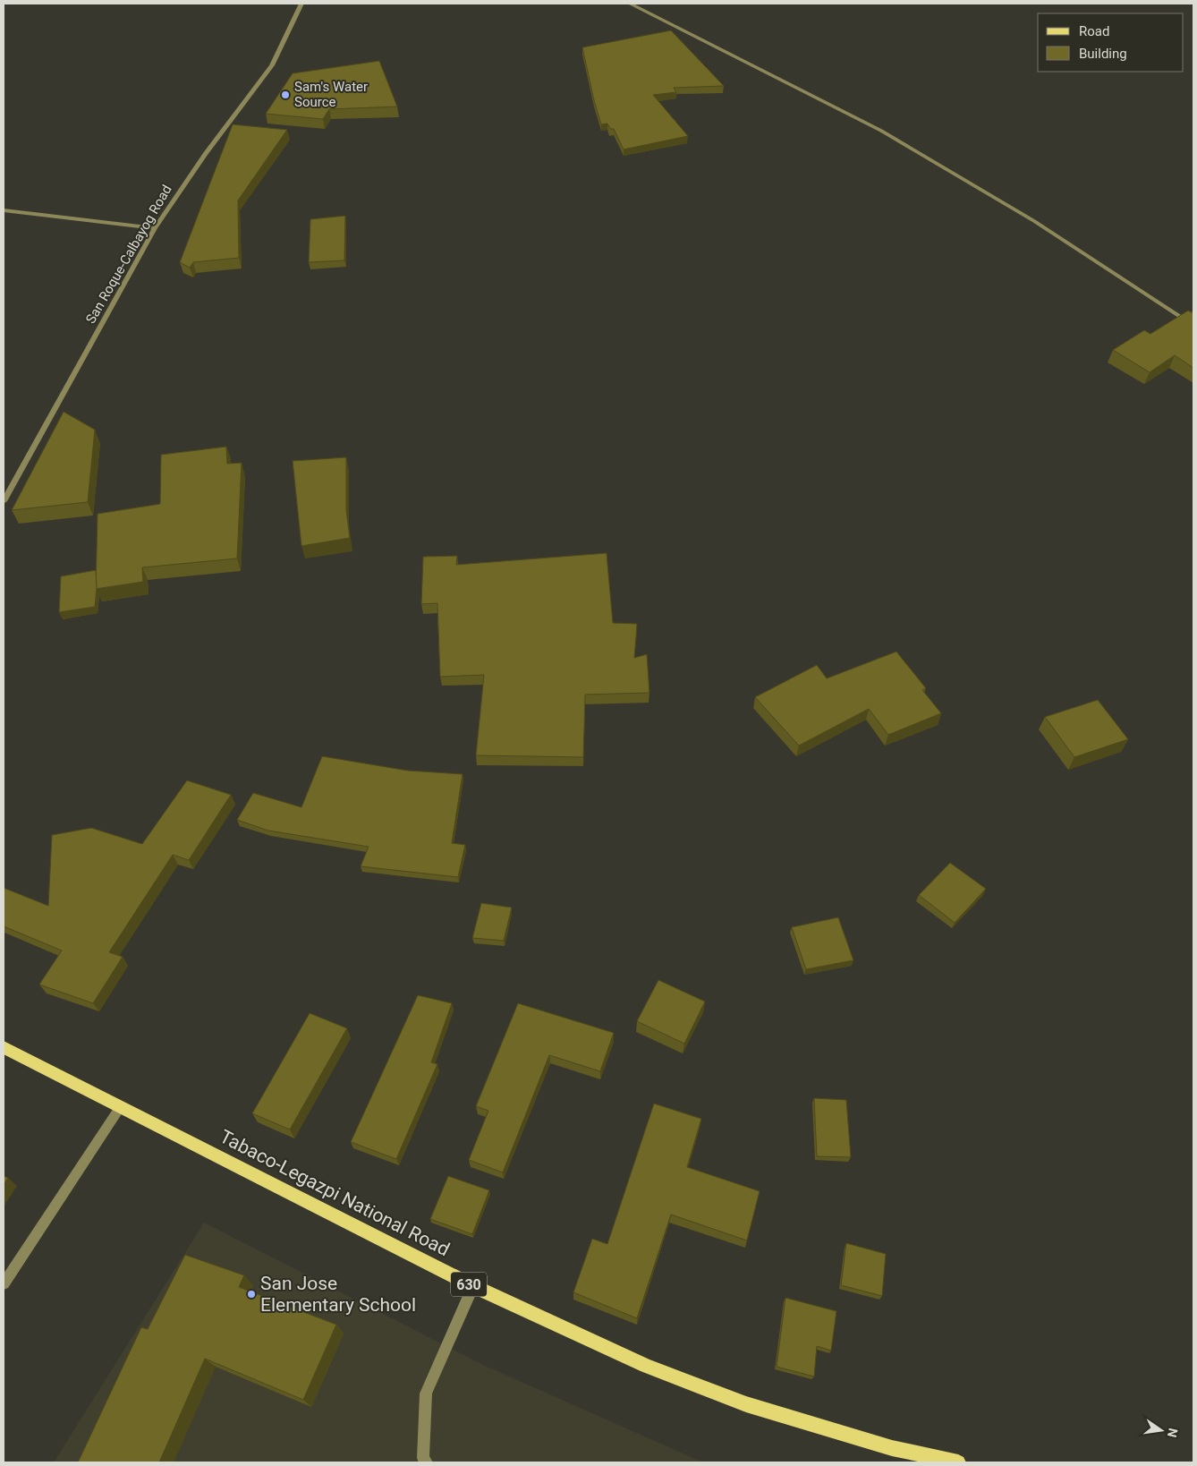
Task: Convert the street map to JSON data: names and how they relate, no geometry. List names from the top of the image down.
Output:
{
  "streets": {
    "main road": ["Tabaco-Legazpi National Road", "630"],
    "street": ["San Roque-Calbayog Road"]
  },
  "places": ["Sam's Water Source", "San Jose Elementary School"],
  "legend": ["Road", "Building"],
  "north": "right"
}
